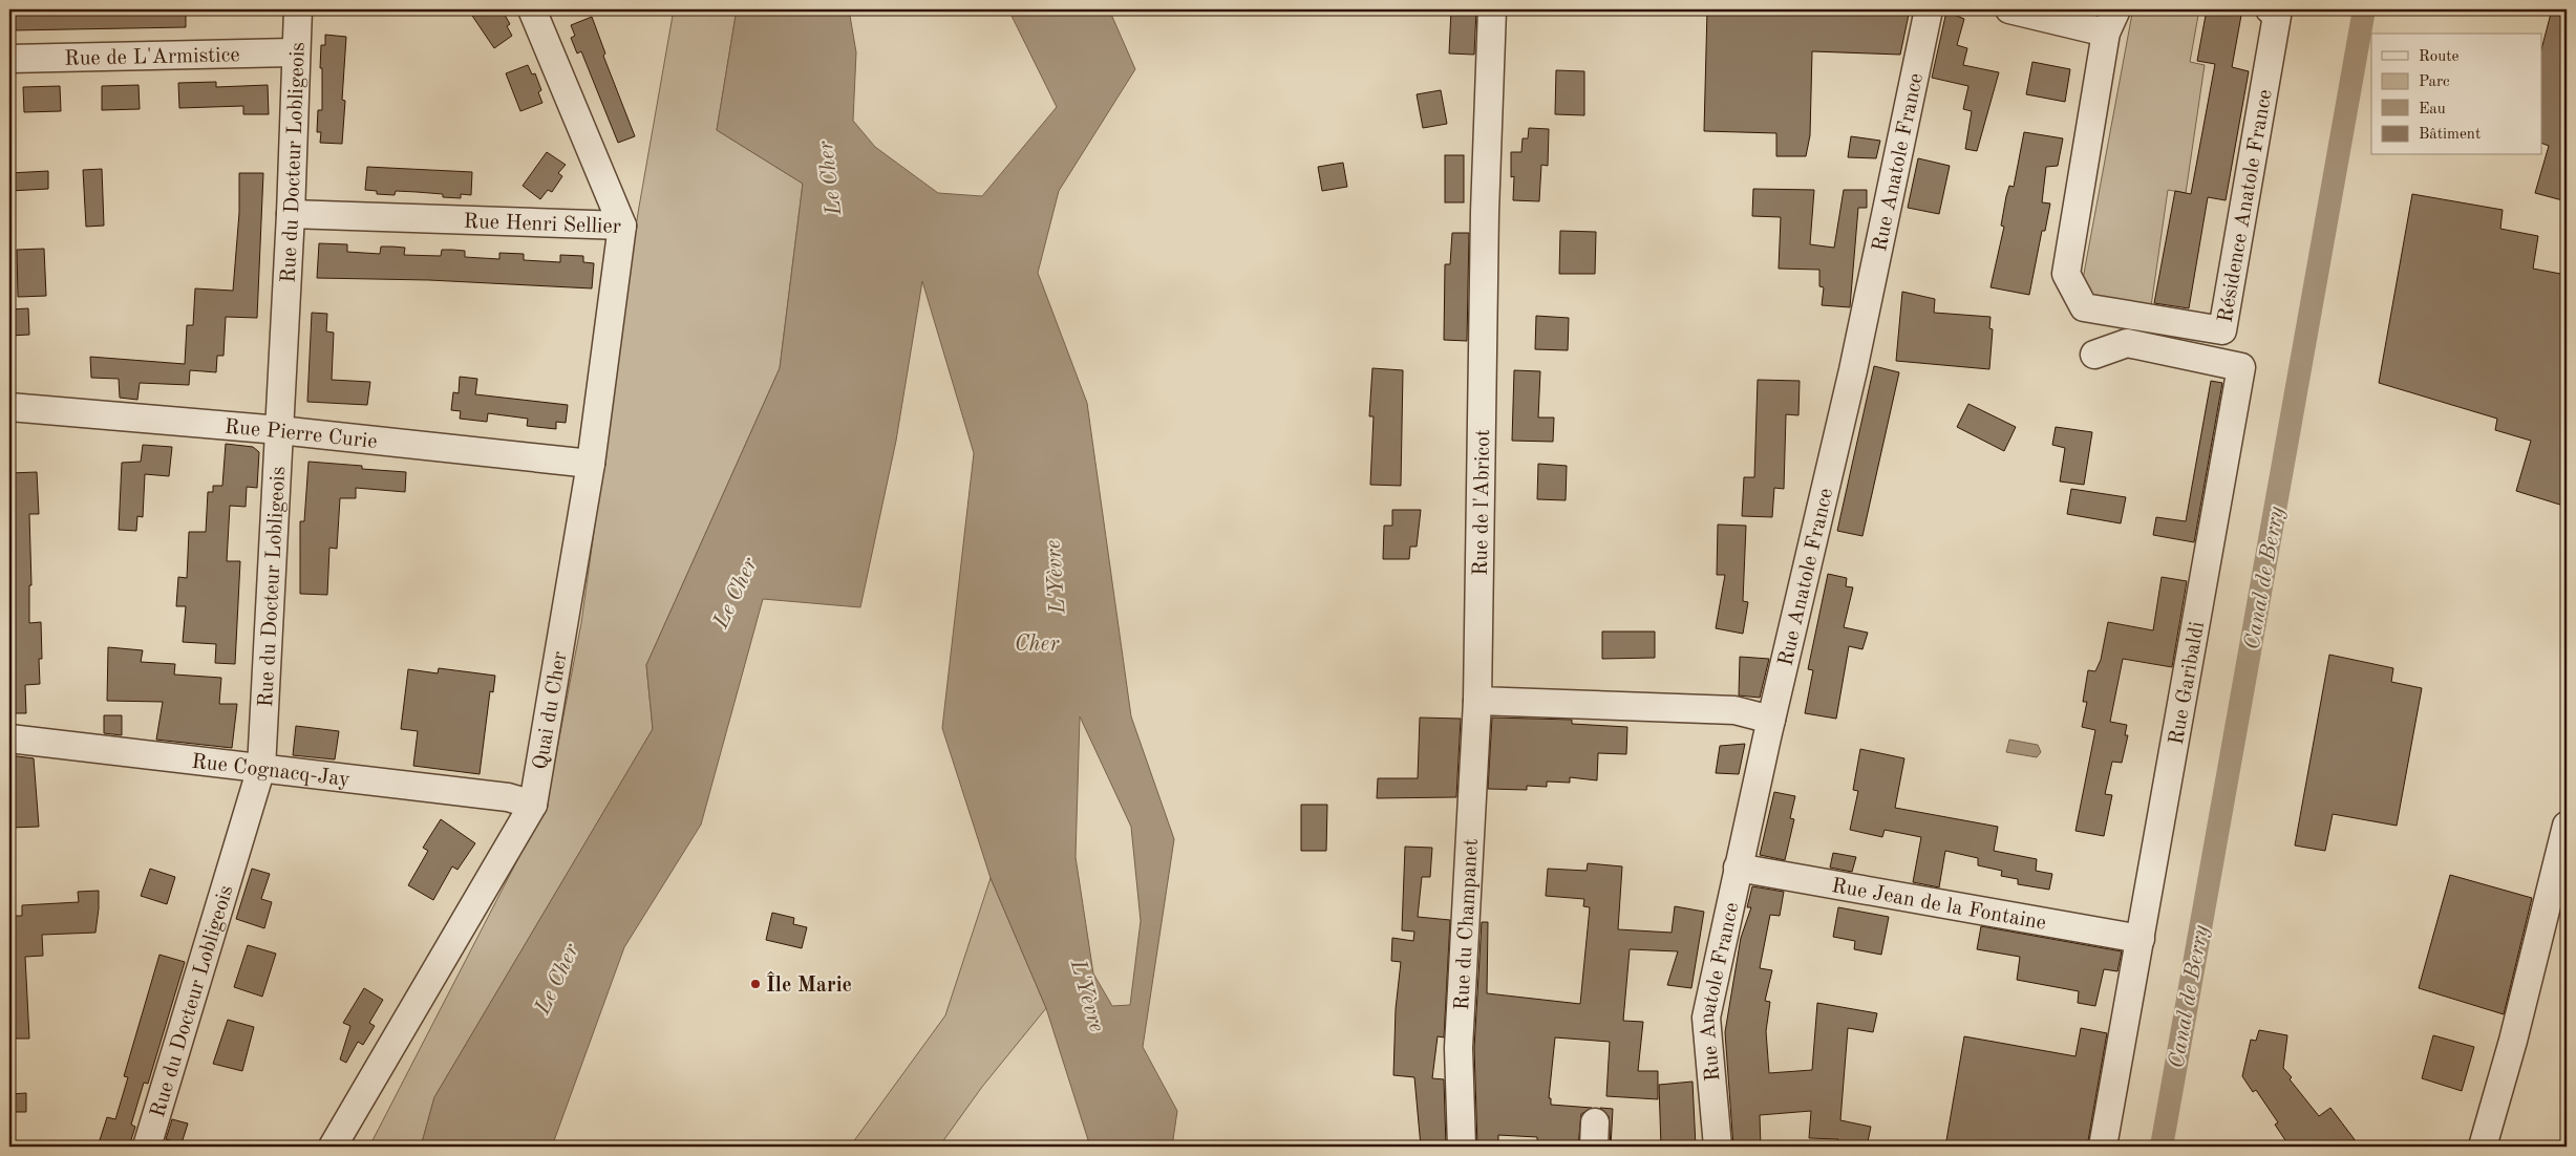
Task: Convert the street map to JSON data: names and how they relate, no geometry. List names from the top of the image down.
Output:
{
  "streets": {
    "street": [
      "Rue de L'Armistice",
      "Rue du Docteur Lobligeois",
      "Rue Anatole France",
      "Résidence Anatole France",
      "Rue Henri Sellier",
      "Rue Pierre Curie",
      "Rue de l'Abricot",
      "Rue Garibaldi",
      "Quai du Cher",
      "Rue Cognacq-Jay",
      "Rue Jean de la Fontaine",
      "Rue du Champanet"
    ]
  },
  "crossings": [
    ["Rue de L'Armistice", "Rue du Docteur Lobligeois"],
    ["Rue du Docteur Lobligeois", "Rue Henri Sellier"],
    ["Rue du Docteur Lobligeois", "Rue Pierre Curie"],
    ["Rue du Docteur Lobligeois", "Rue Cognacq-Jay"],
    ["Rue Anatole France", "Rue Jean de la Fontaine"],
    ["Rue Henri Sellier", "Quai du Cher"],
    ["Rue Pierre Curie", "Quai du Cher"],
    ["Rue de l'Abricot", "Rue du Champanet"],
    ["Rue Garibaldi", "Rue Jean de la Fontaine"],
    ["Quai du Cher", "Rue Cognacq-Jay"]
  ],
  "water": [
    "Le Cher",
    "L'Yèvre",
    "Canal de Berry",
    "Cher"
  ],
  "places": ["Île Marie"],
  "legend": [
    "Route",
    "Parc",
    "Eau",
    "Bâtiment"
  ]
}
